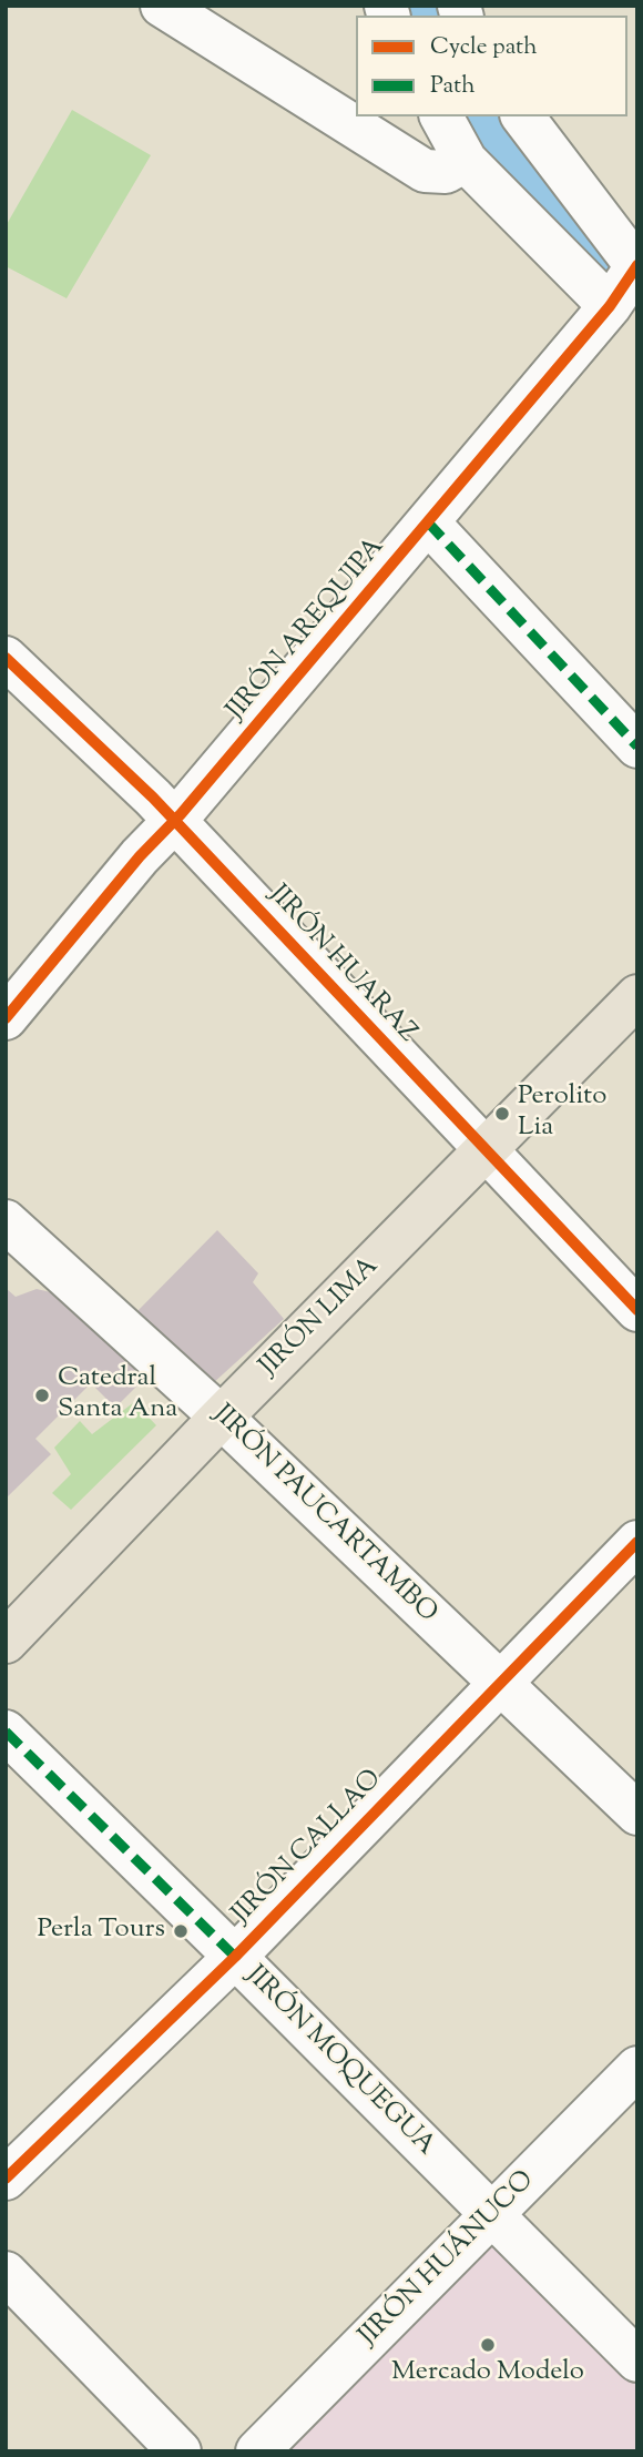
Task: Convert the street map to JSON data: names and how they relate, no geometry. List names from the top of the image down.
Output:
{
  "streets": {
    "main road": ["JIRÓN LIMA"],
    "street": [
      "JIRÓN AREQUIPA",
      "JIRÓN HUARAZ",
      "JIRÓN PAUCARTAMBO",
      "JIRÓN CALLAO",
      "JIRÓN MOQUEGUA",
      "JIRÓN HUÁNUCO"
    ]
  },
  "crossings": [
    ["JIRÓN AREQUIPA", "JIRÓN HUARAZ"],
    ["JIRÓN HUARAZ", "JIRÓN LIMA"],
    ["JIRÓN LIMA", "JIRÓN PAUCARTAMBO"],
    ["JIRÓN PAUCARTAMBO", "JIRÓN CALLAO"],
    ["JIRÓN CALLAO", "JIRÓN MOQUEGUA"],
    ["JIRÓN MOQUEGUA", "JIRÓN HUÁNUCO"]
  ],
  "places": [
    "Perolito Lia",
    "Catedral Santa Ana",
    "Perla Tours",
    "Mercado Modelo"
  ],
  "legend": ["Cycle path", "Path"]
}
